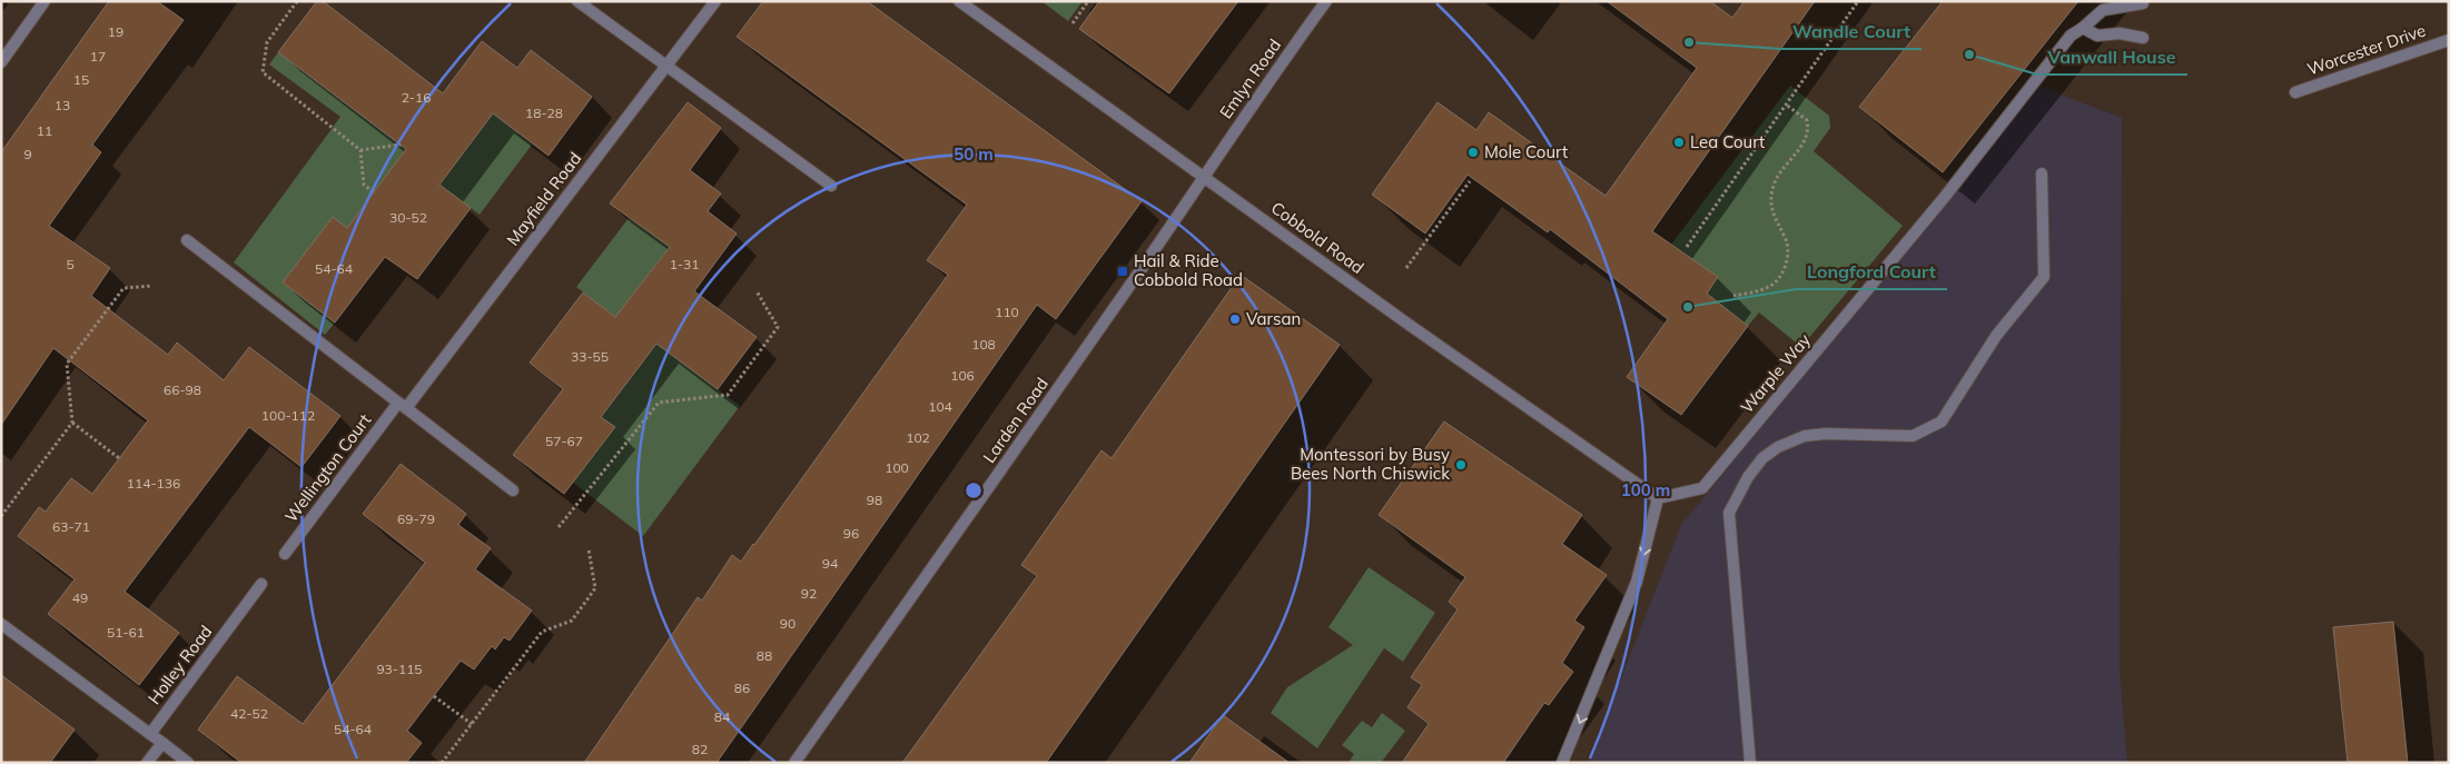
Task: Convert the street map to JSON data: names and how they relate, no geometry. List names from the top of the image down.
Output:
{
  "streets": {
    "street": [
      "Worcester Drive",
      "Emlyn Road",
      "Mayfield Road",
      "Cobbold Road",
      "Warple Way",
      "Larden Road",
      "Wellington Court",
      "Holley Road"
    ]
  },
  "crossings": [
    ["Emlyn Road", "Cobbold Road"],
    ["Emlyn Road", "Larden Road"],
    ["Mayfield Road", "Wellington Court"],
    ["Cobbold Road", "Warple Way"],
    ["Cobbold Road", "Larden Road"]
  ],
  "places": {
    "other": [
      "Wandle Court",
      "Vanwall House",
      "Lea Court",
      "Mole Court",
      "Longford Court",
      "Varsan",
      "Montessori by Busy Bees North Chiswick"
    ],
    "transit": ["Hail & Ride Cobbold Road"]
  },
  "house_numbers": [
    "19",
    "17",
    "15",
    "2-16",
    "13",
    "18-28",
    "11",
    "9",
    "30-52",
    "5",
    "1-31",
    "54-64",
    "110",
    "108",
    "33-55",
    "106",
    "66-98",
    "104",
    "100-112",
    "102",
    "57-67",
    "100",
    "114-136",
    "98",
    "69-79",
    "63-71",
    "96",
    "94",
    "92",
    "49",
    "90",
    "51-61",
    "88",
    "93-115",
    "86",
    "42-52",
    "84",
    "54-64",
    "82"
  ],
  "rings": ["50 m", "100 m"]
}
